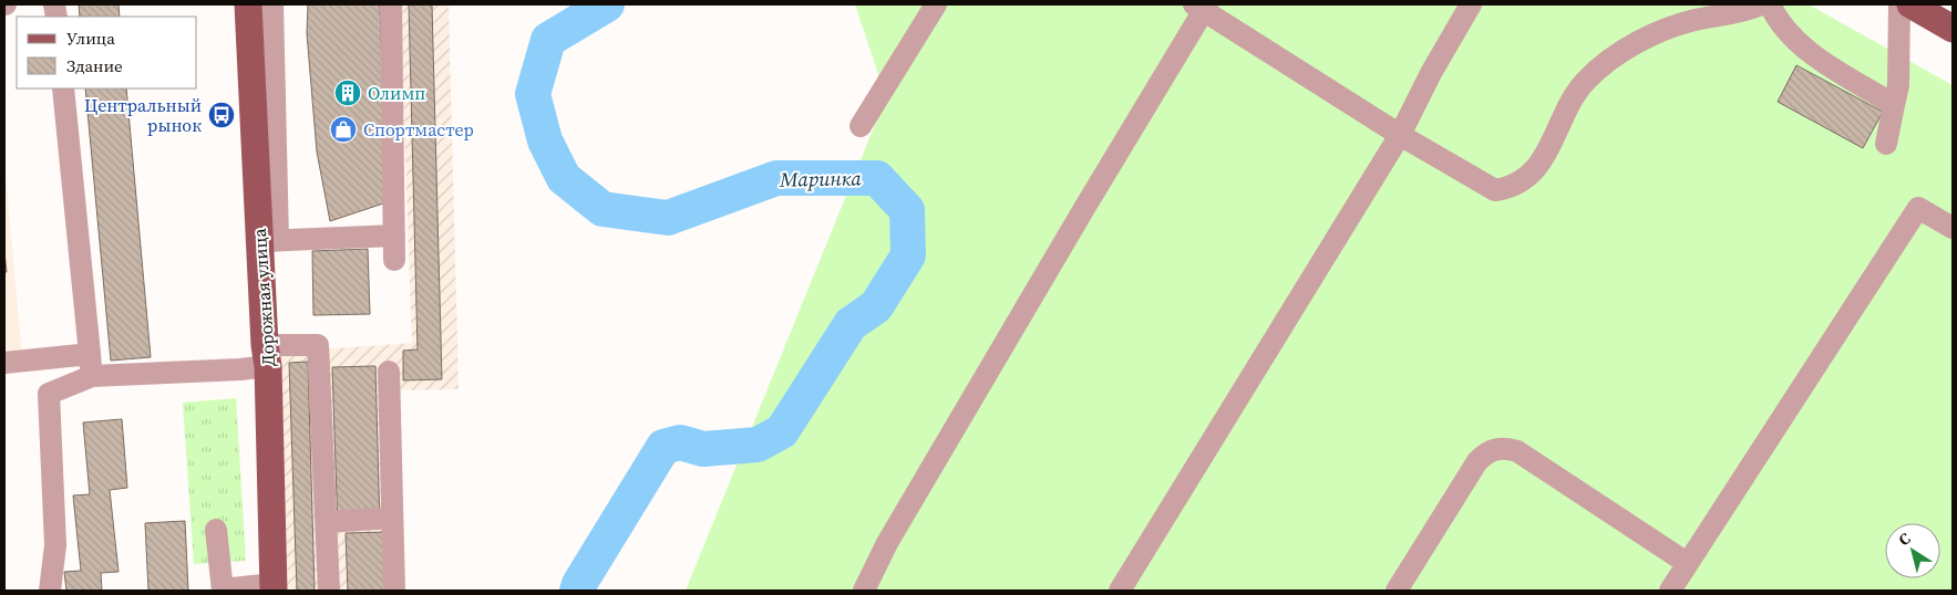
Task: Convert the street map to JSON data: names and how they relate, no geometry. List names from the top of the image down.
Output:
{
  "streets": {
    "main road": ["Дорожная улица"]
  },
  "water": ["Маринка"],
  "places": {
    "building": ["Олимп"],
    "bus stop": ["Центральный рынок"],
    "shop": ["Спортмастер"]
  },
  "legend": ["Улица", "Здание"],
  "north": "top left"
}
